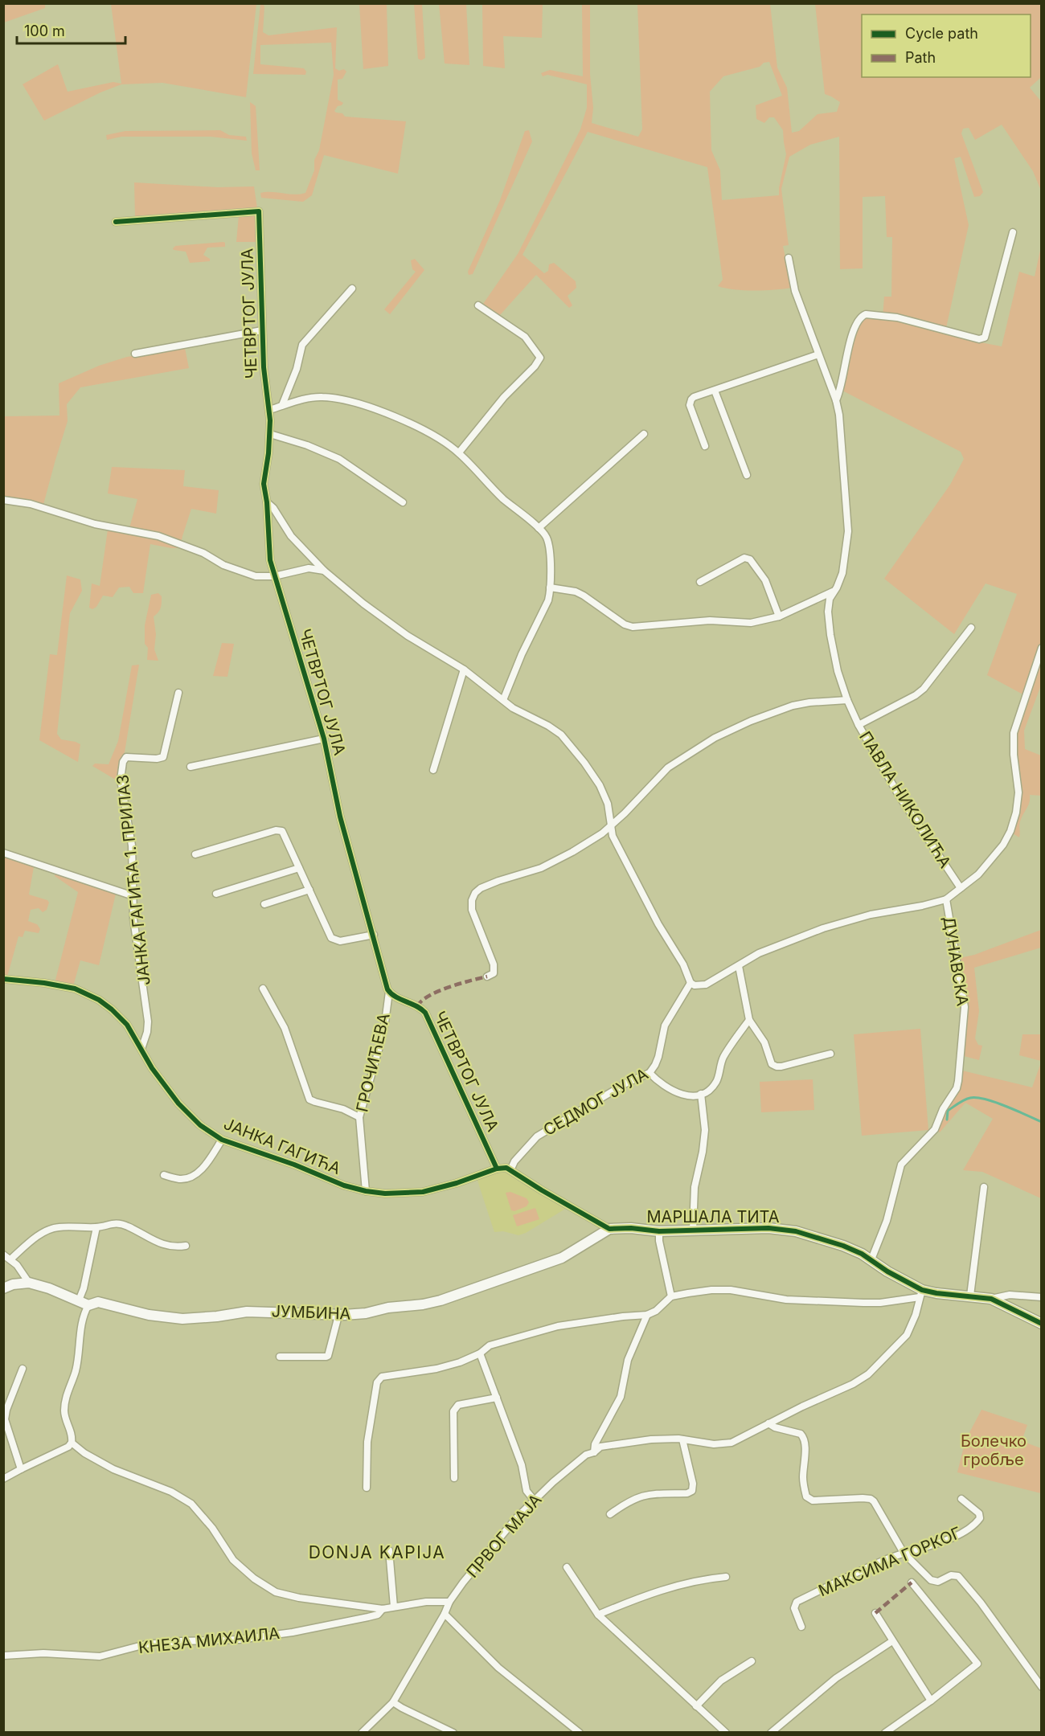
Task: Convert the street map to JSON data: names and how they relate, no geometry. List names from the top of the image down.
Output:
{
  "streets": {
    "street": [
      "ЧЕТВРТОГ ЈУЛА",
      "ПАВЛА НИКОЛИЋА",
      "ЈАНКА ГАГИЋА 1. ПРИЛАЗ",
      "ДУНАВСКА",
      "ГРОЧИЋЕВА",
      "СЕДМОГ ЈУЛА",
      "ЈАНКА ГАГИЋА",
      "МАРШАЛА ТИТА",
      "ЈУМБИНА",
      "ПРВОГ МАЈА",
      "МАКСИМА ГОРКОГ",
      "КНЕЗА МИХАИЛА"
    ]
  },
  "crossings": [
    ["ЧЕТВРТОГ ЈУЛА", "ГРОЧИЋЕВА"],
    ["ЧЕТВРТОГ ЈУЛА", "ЈАНКА ГАГИЋА"],
    ["ЈАНКА ГАГИЋА 1. ПРИЛАЗ", "ЈАНКА ГАГИЋА"],
    ["ДУНАВСКА", "МАРШАЛА ТИТА"],
    ["ГРОЧИЋЕВА", "ЈАНКА ГАГИЋА"],
    ["МАРШАЛА ТИТА", "ЈУМБИНА"],
    ["МАРШАЛА ТИТА", "ПРВОГ МАЈА"]
  ],
  "districts": ["DONJA KAPIJA"],
  "parks": ["Болечко гробље"],
  "legend": ["Cycle path", "Path"],
  "scale_bar": "100 m"
}
